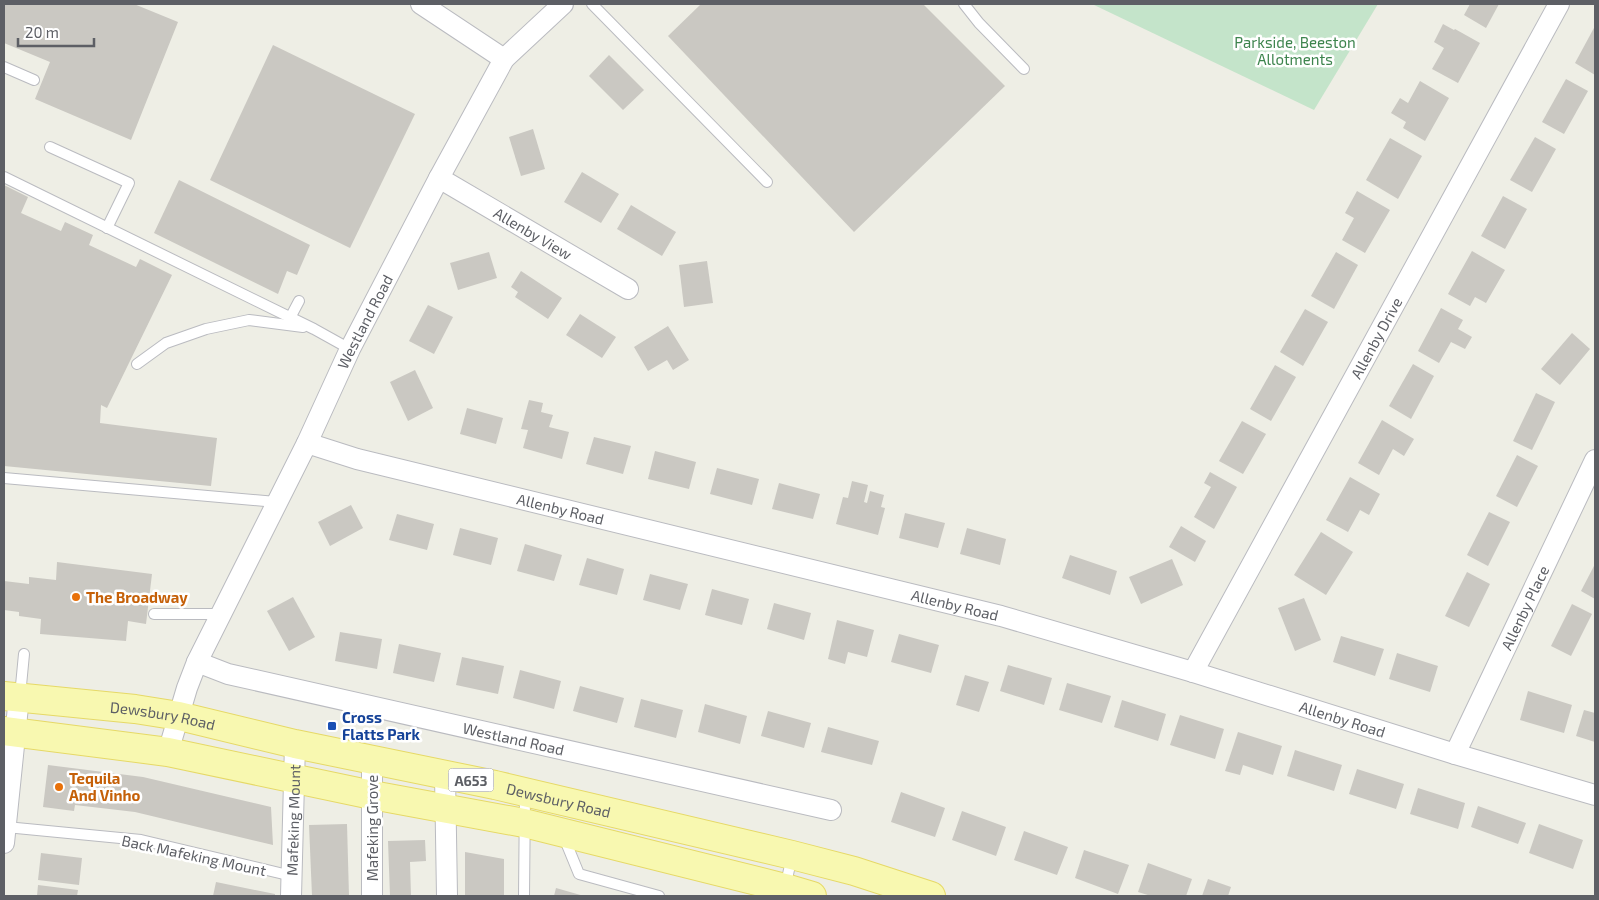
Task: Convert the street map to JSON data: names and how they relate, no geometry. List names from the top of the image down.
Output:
{
  "streets": {
    "main road": ["Dewsbury Road", "A653"],
    "street": [
      "Allenby View",
      "Westland Road",
      "Allenby Drive",
      "Allenby Road",
      "Allenby Place",
      "Mafeking Mount",
      "Mafeking Grove"
    ],
    "lane": ["Back Mafeking Mount"]
  },
  "crossings": [
    ["Allenby View", "Westland Road"],
    ["Westland Road", "Allenby Road"],
    ["Westland Road", "Dewsbury Road"],
    ["Allenby Drive", "Allenby Road"],
    ["Allenby Road", "Allenby Place"],
    ["Dewsbury Road", "Mafeking Mount"],
    ["Dewsbury Road", "Mafeking Grove"],
    ["Mafeking Mount", "Back Mafeking Mount"]
  ],
  "parks": ["Parkside, Beeston Allotments"],
  "places": {
    "other": ["The Broadway", "Tequila And Vinho"],
    "transit": ["Cross Flatts Park"]
  },
  "scale_bar": "20 m"
}
